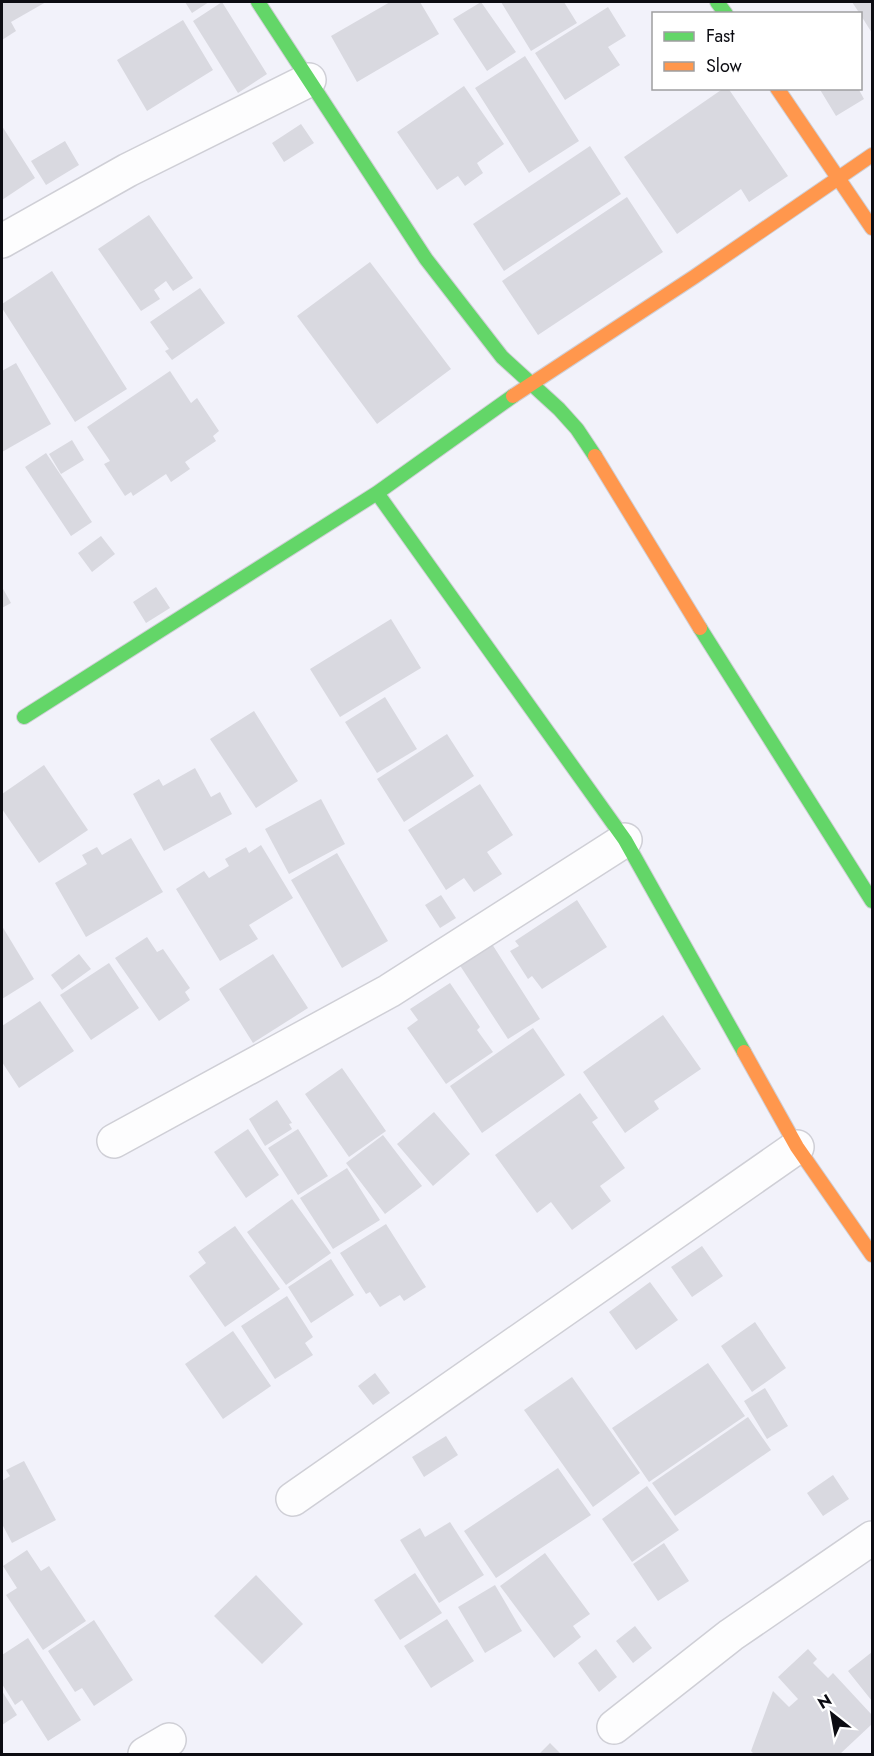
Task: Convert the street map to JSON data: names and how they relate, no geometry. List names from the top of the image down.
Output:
{
  "legend": ["Fast", "Slow"],
  "north": "top left"
}
